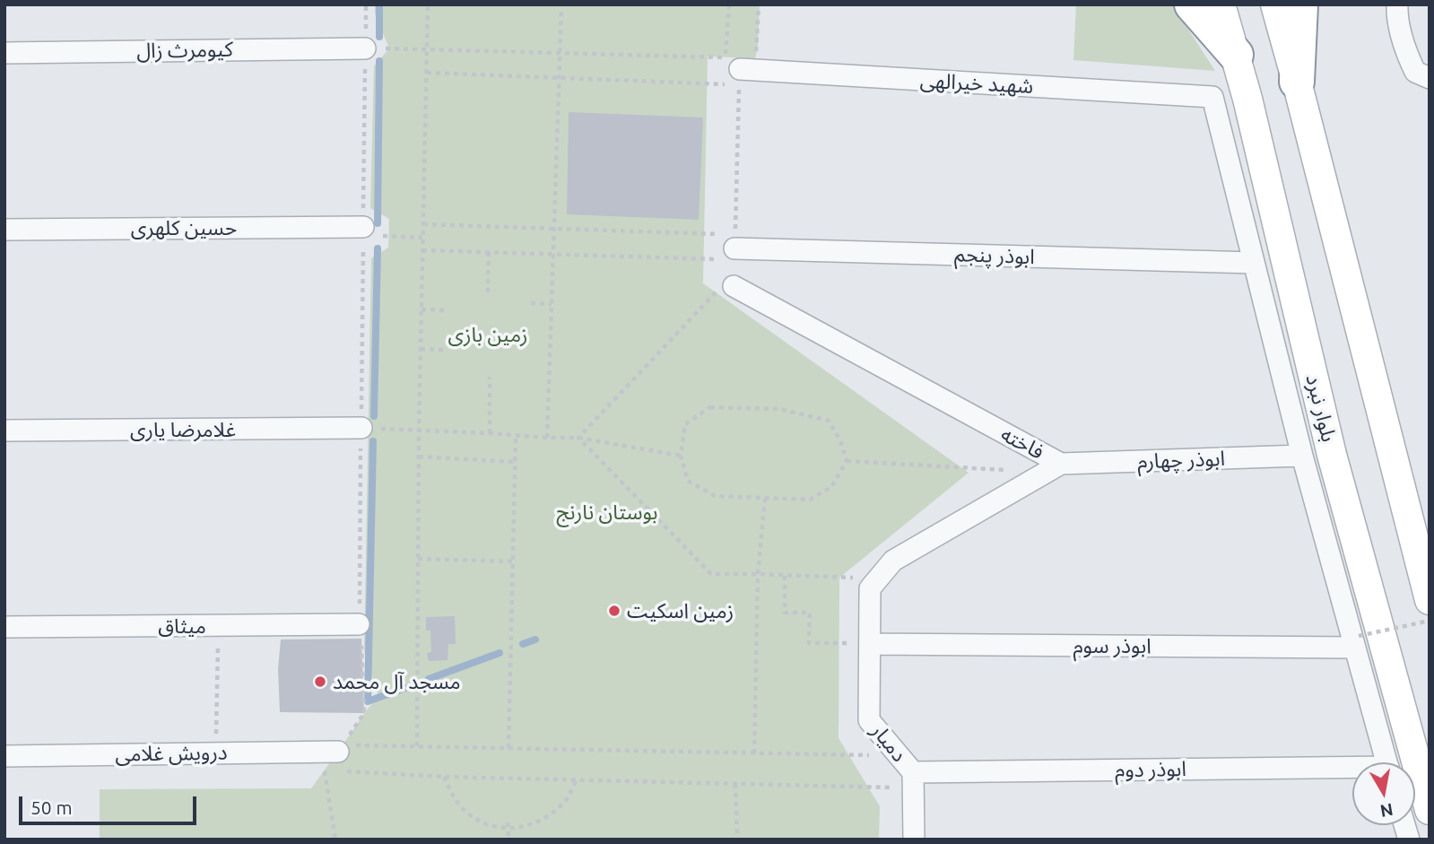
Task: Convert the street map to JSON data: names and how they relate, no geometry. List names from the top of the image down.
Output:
{
  "streets": {
    "main road": ["بلوار نبرد"],
    "street": [
      "کیومرث زال",
      "شهید خیرالهی",
      "حسین کلهری",
      "ابوذر پنجم",
      "غلامرضا یاری",
      "فاخته",
      "ابوذر چهارم",
      "میثاق",
      "ابوذر سوم",
      "دمیار",
      "درویش غلامی",
      "ابوذر دوم"
    ]
  },
  "crossings": [
    ["شهید خیرالهی", "ابوذر پنجم"],
    ["فاخته", "ابوذر چهارم"],
    ["فاخته", "ابوذر سوم"],
    ["فاخته", "دمیار"],
    ["ابوذر سوم", "دمیار"],
    ["دمیار", "ابوذر دوم"]
  ],
  "parks": ["زمین بازی", "بوستان نارنج"],
  "places": ["زمین اسکیت", "مسجد آل محمد"],
  "scale_bar": "50 m",
  "north": "bottom"
}
